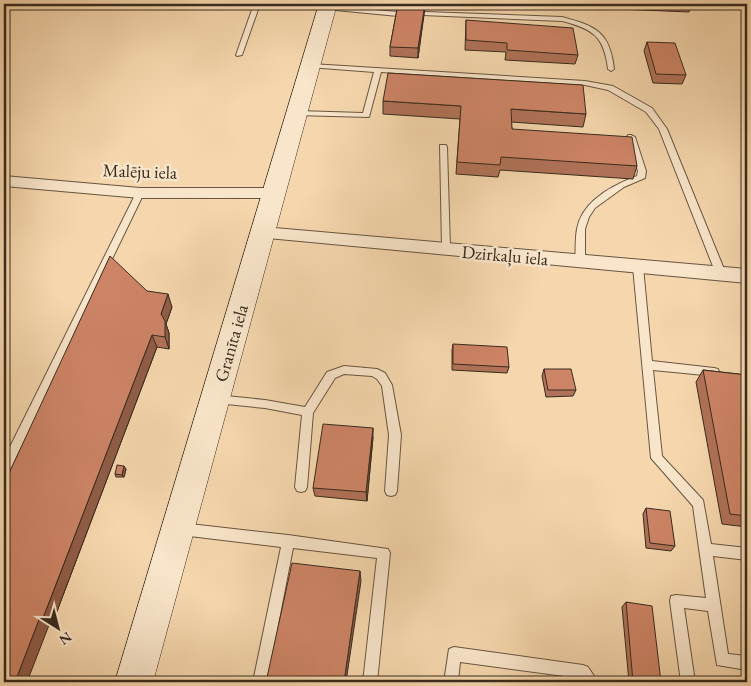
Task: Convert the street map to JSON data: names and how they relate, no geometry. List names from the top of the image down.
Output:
{
  "streets": {
    "main road": ["Granīta iela"],
    "street": ["Malēju iela", "Dzirkaļu iela"]
  },
  "crossings": [
    ["Malēju iela", "Granīta iela"],
    ["Dzirkaļu iela", "Granīta iela"]
  ],
  "north": "bottom right"
}
